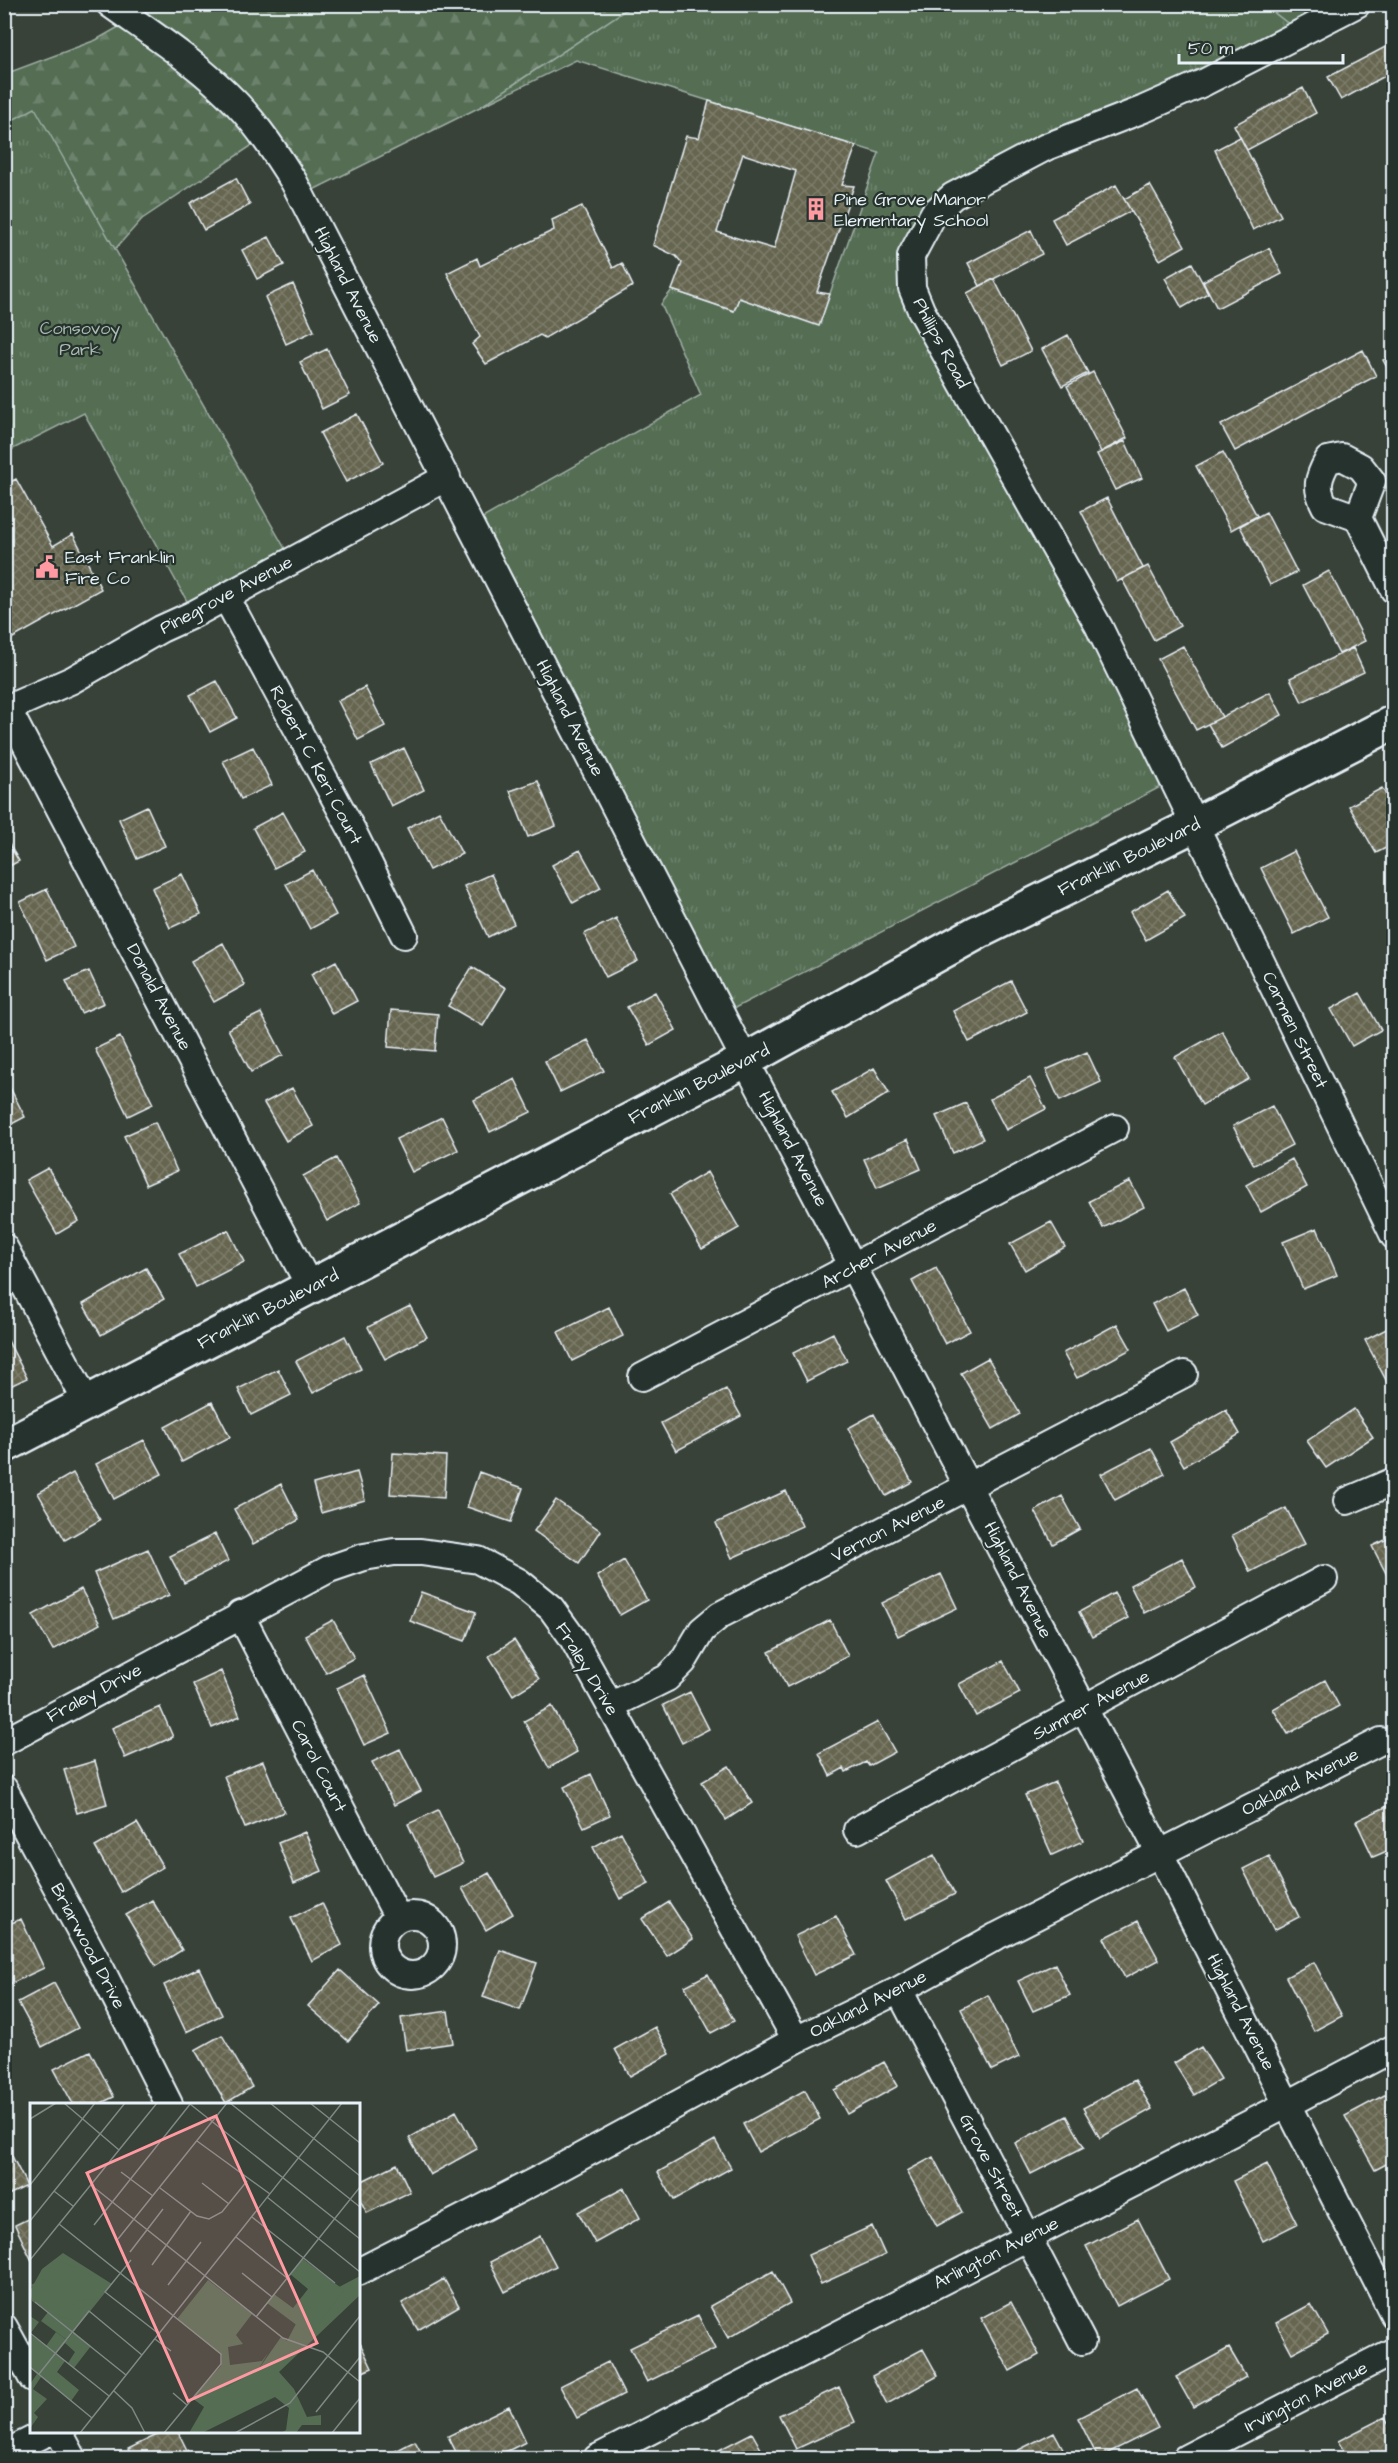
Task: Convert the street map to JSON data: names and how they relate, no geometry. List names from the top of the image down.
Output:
{
  "streets": {
    "street": [
      "Highland Avenue",
      "Phillips Road",
      "Pinegrove Avenue",
      "Robert C Keri Court",
      "Franklin Boulevard",
      "Donald Avenue",
      "Carmen Street",
      "Archer Avenue",
      "Vernon Avenue",
      "Fraley Drive",
      "Sumner Avenue",
      "Carol Court",
      "Oakland Avenue",
      "Briarwood Drive",
      "Grove Street",
      "Arlington Avenue",
      "Irvington Avenue"
    ]
  },
  "crossings": [
    ["Highland Avenue", "Pinegrove Avenue"],
    ["Highland Avenue", "Franklin Boulevard"],
    ["Highland Avenue", "Archer Avenue"],
    ["Highland Avenue", "Vernon Avenue"],
    ["Highland Avenue", "Sumner Avenue"],
    ["Highland Avenue", "Oakland Avenue"],
    ["Highland Avenue", "Arlington Avenue"],
    ["Phillips Road", "Franklin Boulevard"],
    ["Phillips Road", "Carmen Street"],
    ["Pinegrove Avenue", "Robert C Keri Court"],
    ["Pinegrove Avenue", "Donald Avenue"],
    ["Franklin Boulevard", "Donald Avenue"],
    ["Franklin Boulevard", "Carmen Street"],
    ["Vernon Avenue", "Fraley Drive"],
    ["Fraley Drive", "Carol Court"],
    ["Fraley Drive", "Oakland Avenue"],
    ["Oakland Avenue", "Grove Street"],
    ["Grove Street", "Arlington Avenue"]
  ],
  "parks": ["Consovoy Park"],
  "places": {
    "building": ["Pine Grove Manor Elementary School"],
    "public building": ["East Franklin Fire Co"]
  },
  "scale_bar": "50 m"
}
